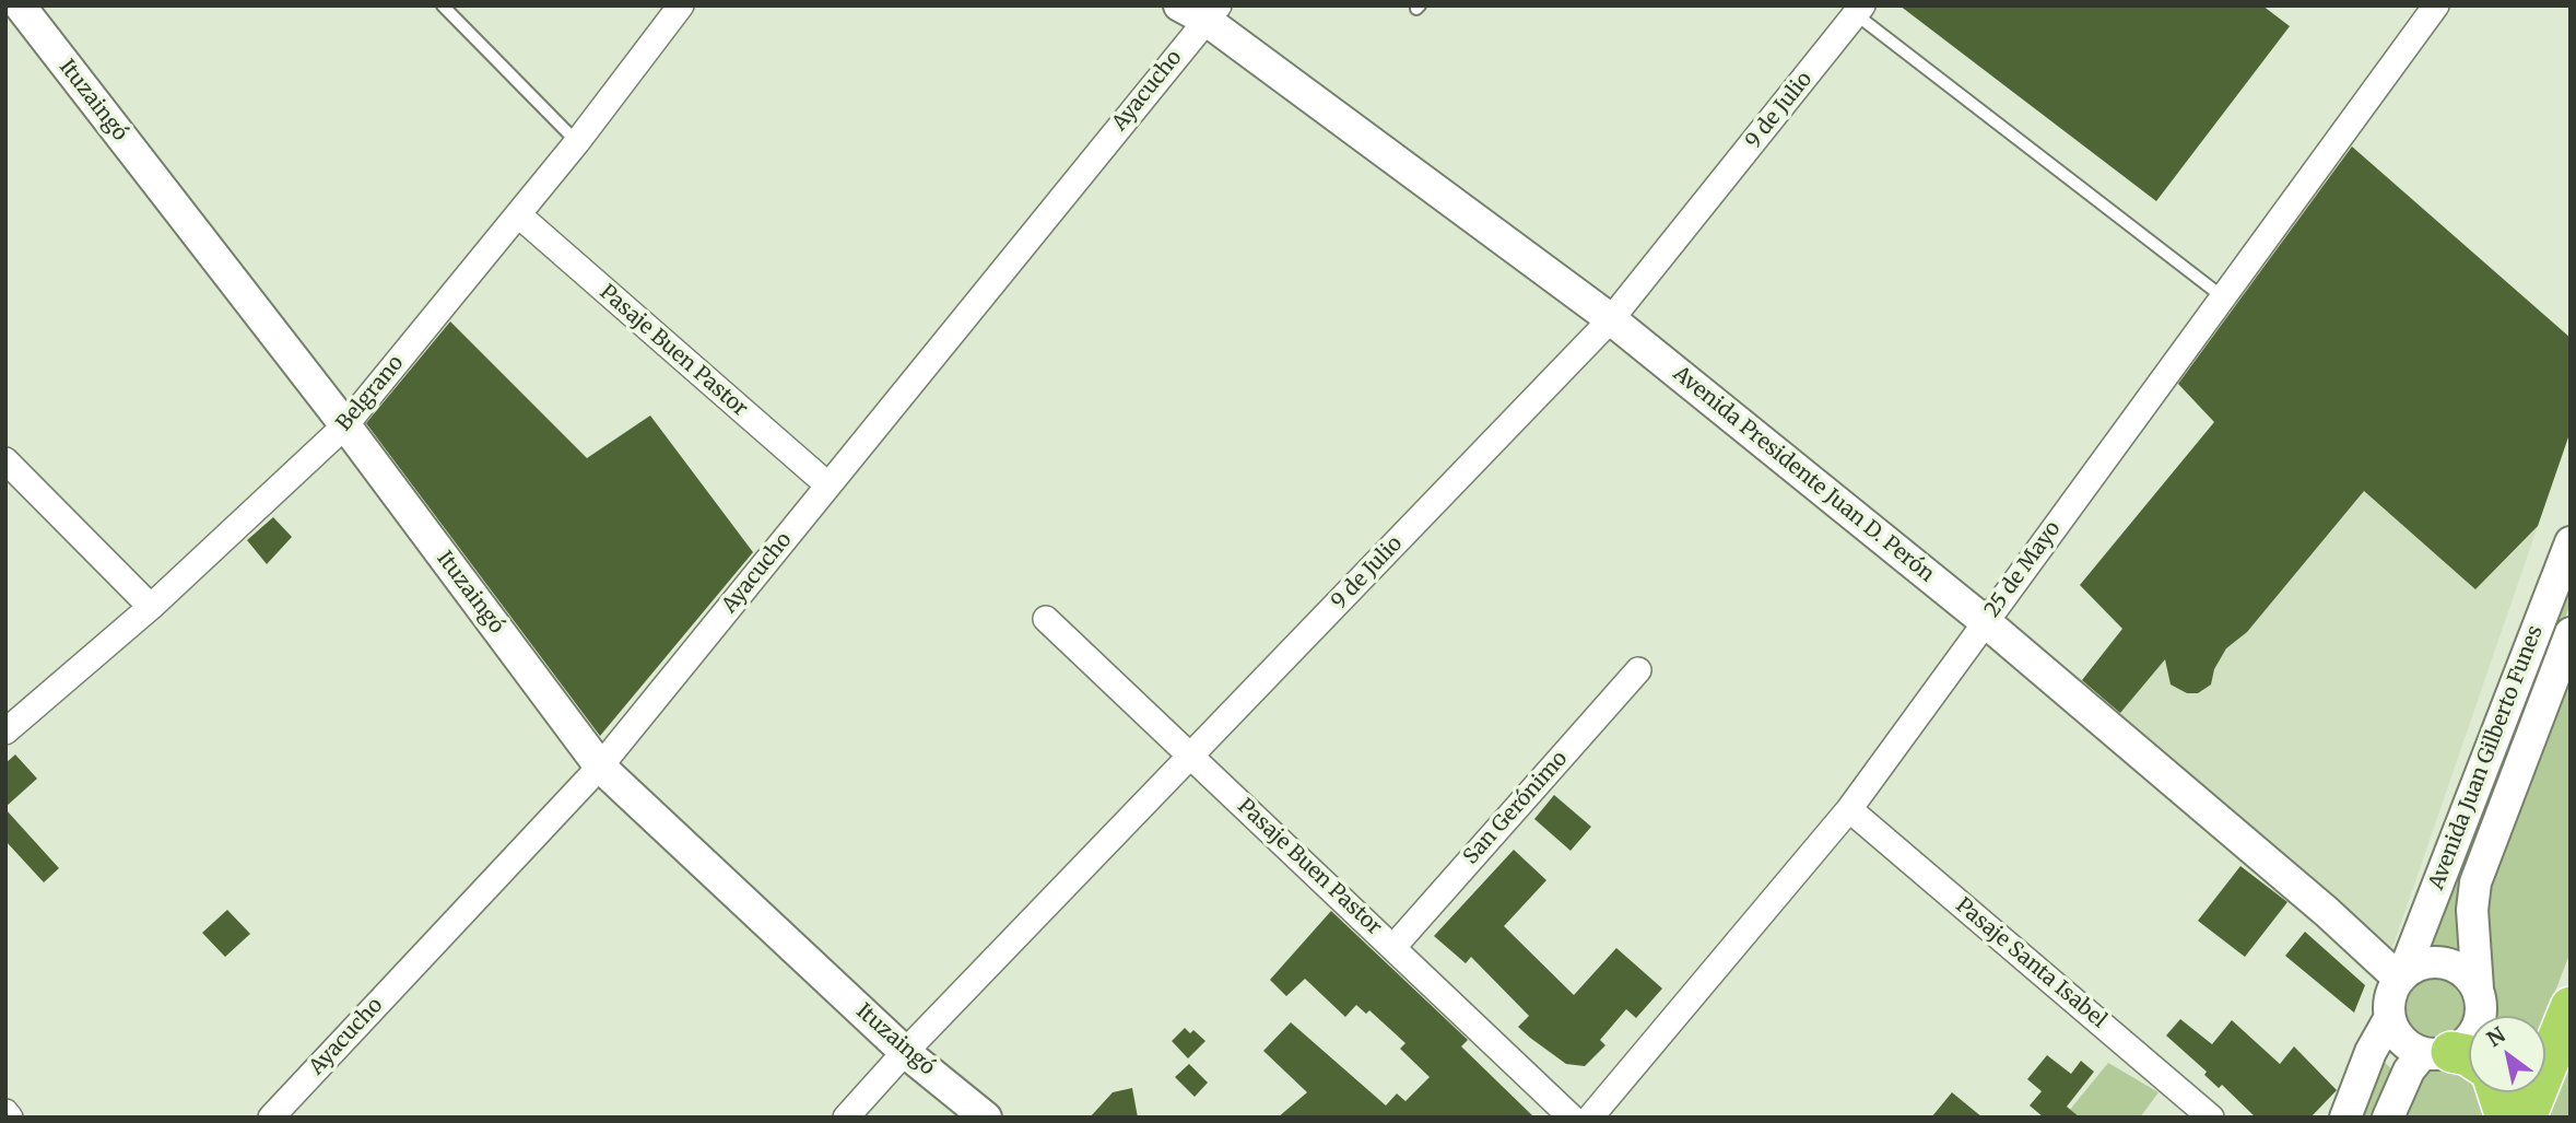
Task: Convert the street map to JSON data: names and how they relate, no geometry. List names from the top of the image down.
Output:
{
  "streets": {
    "street": [
      "Ayacucho",
      "Ituzaingó",
      "9 de Julio",
      "Pasaje Buen Pastor",
      "Belgrano",
      "Avenida Presidente Juan D. Perón",
      "25 de Mayo",
      "Avenida Juan Gilberto Funes",
      "San Gerónimo",
      "Pasaje Santa Isabel"
    ]
  },
  "crossings": [
    ["Ayacucho", "Ituzaingó"],
    ["Ayacucho", "Pasaje Buen Pastor"],
    ["Ayacucho", "Avenida Presidente Juan D. Perón"],
    ["Ituzaingó", "9 de Julio"],
    ["Ituzaingó", "Belgrano"],
    ["9 de Julio", "Pasaje Buen Pastor"],
    ["9 de Julio", "Avenida Presidente Juan D. Perón"],
    ["Pasaje Buen Pastor", "Belgrano"],
    ["Pasaje Buen Pastor", "San Gerónimo"],
    ["Avenida Presidente Juan D. Perón", "25 de Mayo"],
    ["Avenida Presidente Juan D. Perón", "Avenida Juan Gilberto Funes"],
    ["25 de Mayo", "Pasaje Santa Isabel"]
  ],
  "north": "top left"
}
